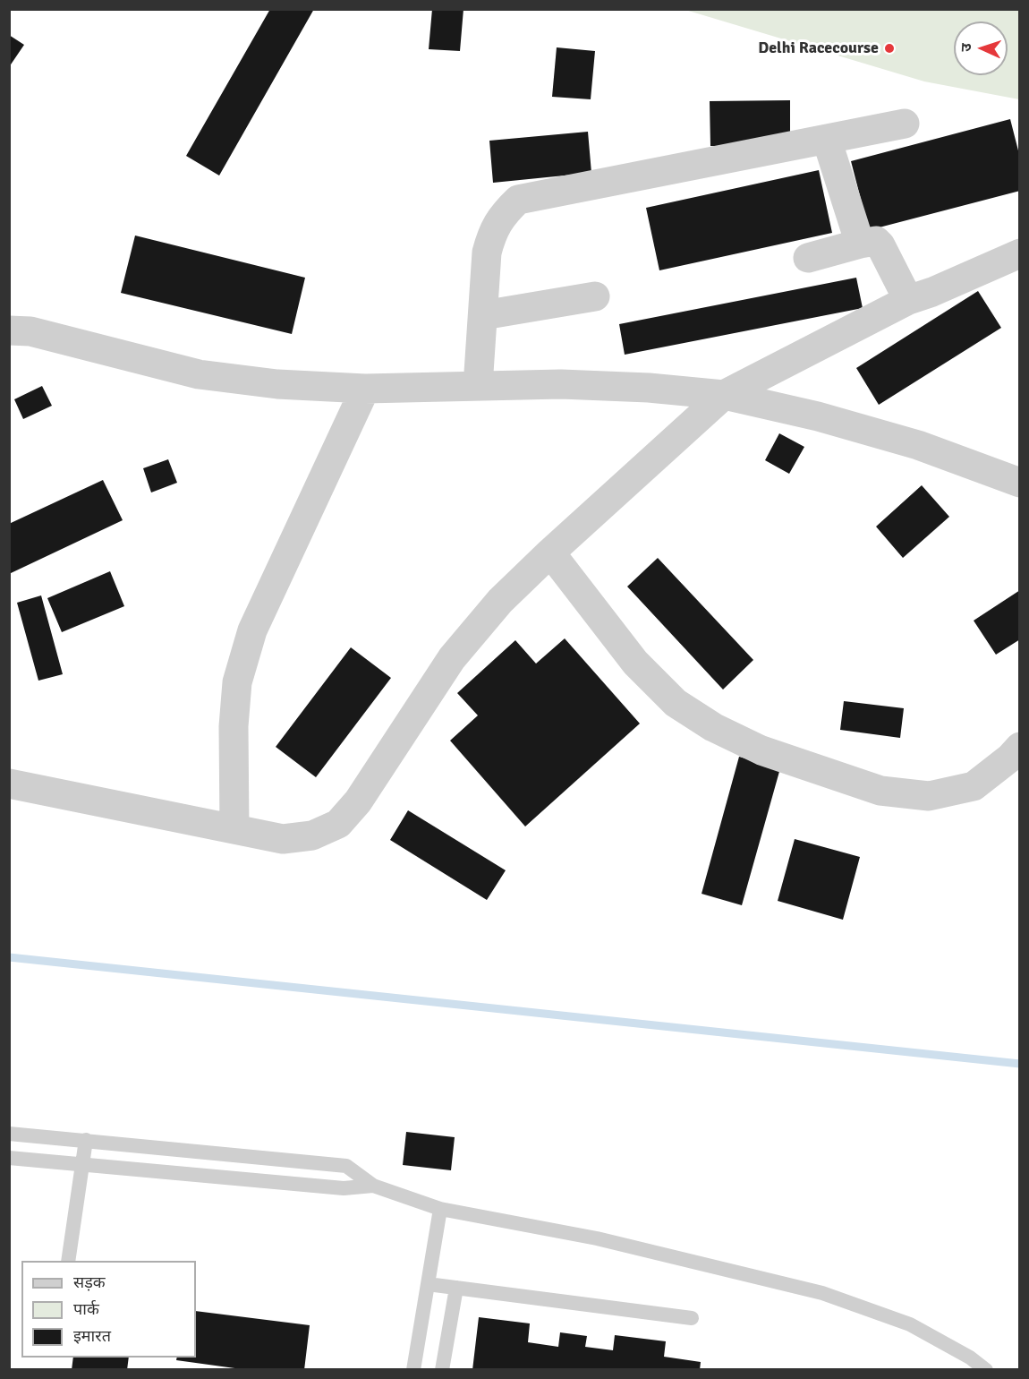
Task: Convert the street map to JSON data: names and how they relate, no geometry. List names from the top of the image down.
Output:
{
  "places": ["Delhi Racecourse"],
  "legend": ["सड़क", "पार्क", "इमारत"],
  "north": "left"
}
